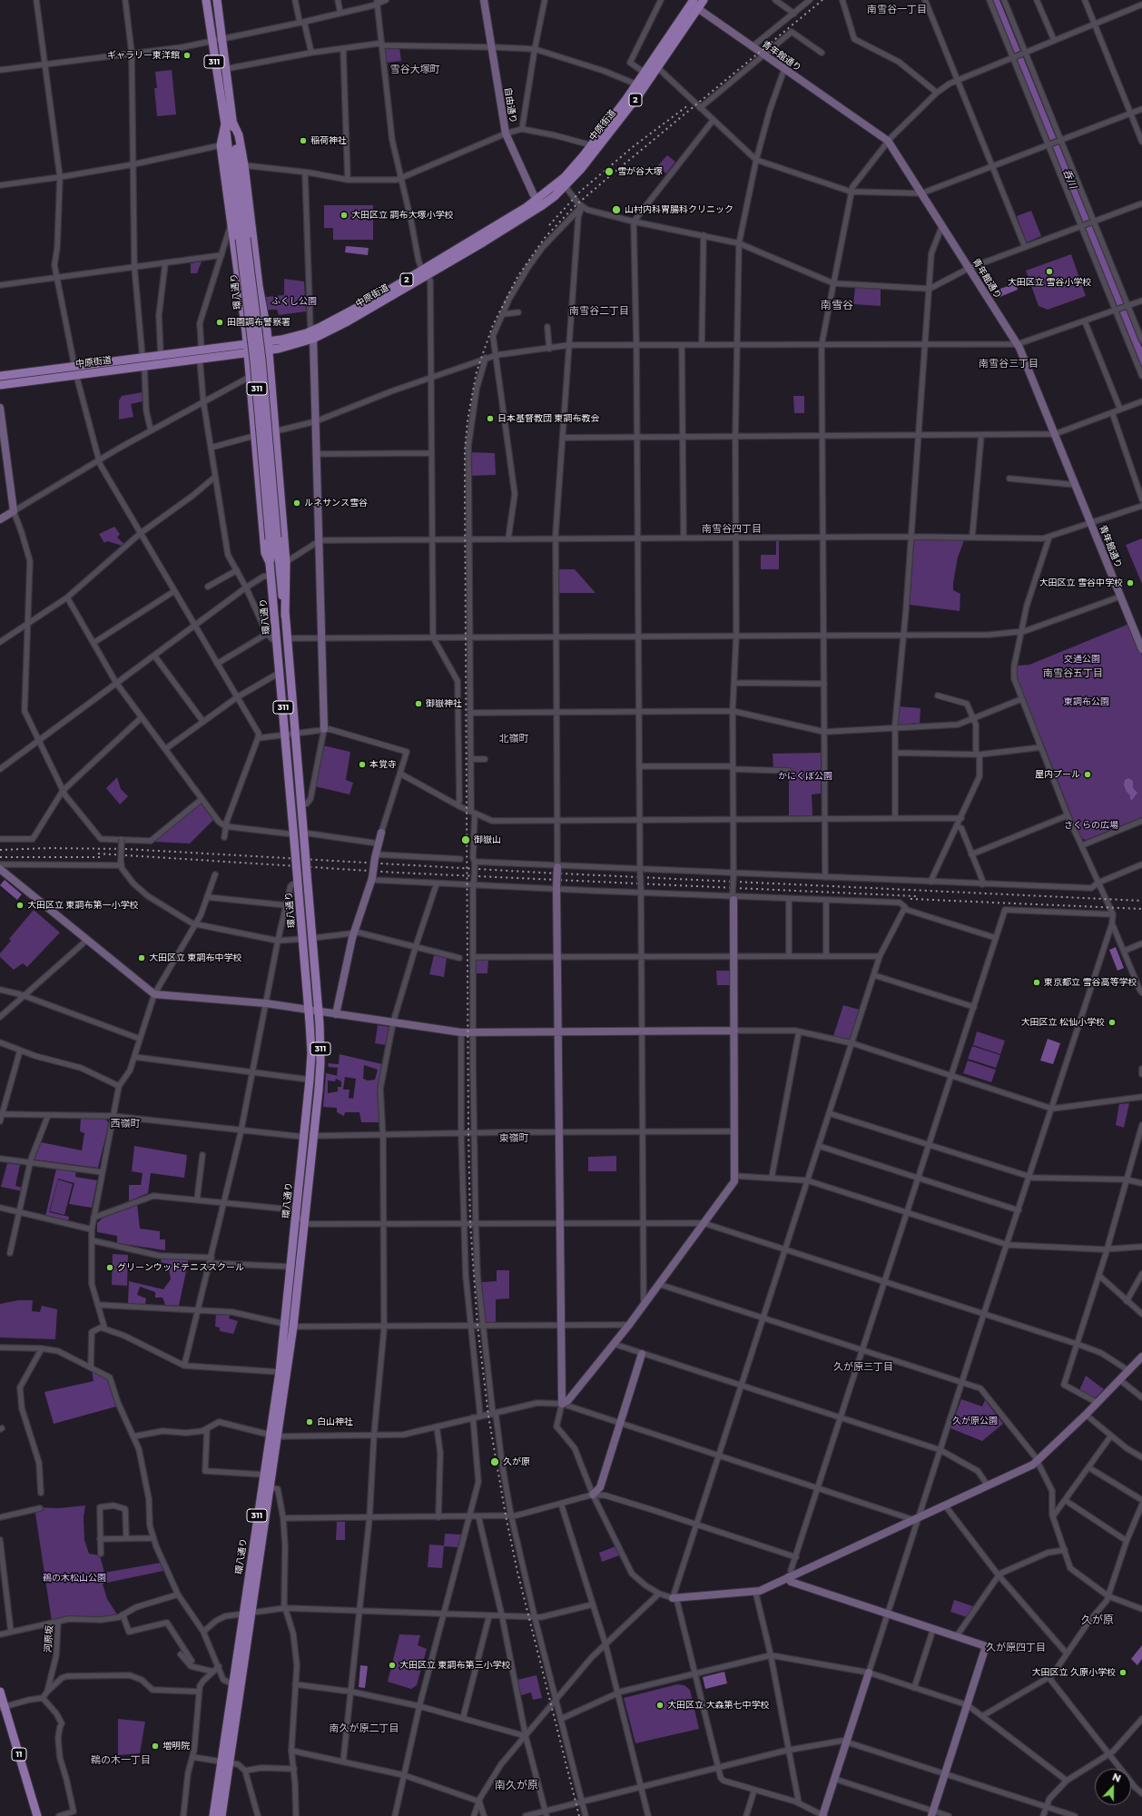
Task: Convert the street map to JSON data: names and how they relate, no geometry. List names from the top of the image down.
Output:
{
  "streets": {
    "main road": [
      "311",
      "2",
      "中原街道",
      "環八通り",
      "11"
    ],
    "street": ["青年館通り", "自由通り", "河原坂"]
  },
  "crossings": [
    ["青年館通り", "中原街道"],
    ["311", "中原街道"],
    ["311", "環八通り"],
    ["自由通り", "中原街道"]
  ],
  "districts": [
    "南雪谷一丁目",
    "雪谷大塚町",
    "南雪谷",
    "南雪谷二丁目",
    "南雪谷三丁目",
    "南雪谷四丁目",
    "南雪谷五丁目",
    "北嶺町",
    "西嶺町",
    "東嶺町",
    "久が原三丁目",
    "久が原",
    "久が原四丁目",
    "南久が原二丁目",
    "鵜の木一丁目",
    "南久が原"
  ],
  "water": ["呑川"],
  "parks": [
    "ふくし公園",
    "交通公園",
    "東調布公園",
    "かにくぼ公園",
    "さくらの広場",
    "久が原公園",
    "鵜の木松山公園"
  ],
  "places": [
    "ギャラリー東洋館",
    "稲荷神社",
    "雪が谷大塚",
    "山村内科胃腸科クリニック",
    "大田区立 調布大塚小学校",
    "大田区立 雪谷小学校",
    "田園調布警察署",
    "日本基督教団 東調布教会",
    "ルネサンス雪谷",
    "大田区立 雪谷中学校",
    "御嶽神社",
    "本覚寺",
    "屋内プール",
    "御嶽山",
    "大田区立 東調布第一小学校",
    "大田区立 東調布中学校",
    "東京都立 雪谷高等学校",
    "大田区立 松仙小学校",
    "グリーンウッドテニススクール",
    "白山神社",
    "久が原",
    "大田区立 東調布第三小学校",
    "大田区立 久原小学校",
    "大田区立 大森第七中学校",
    "増明院"
  ],
  "north": "top"
}
